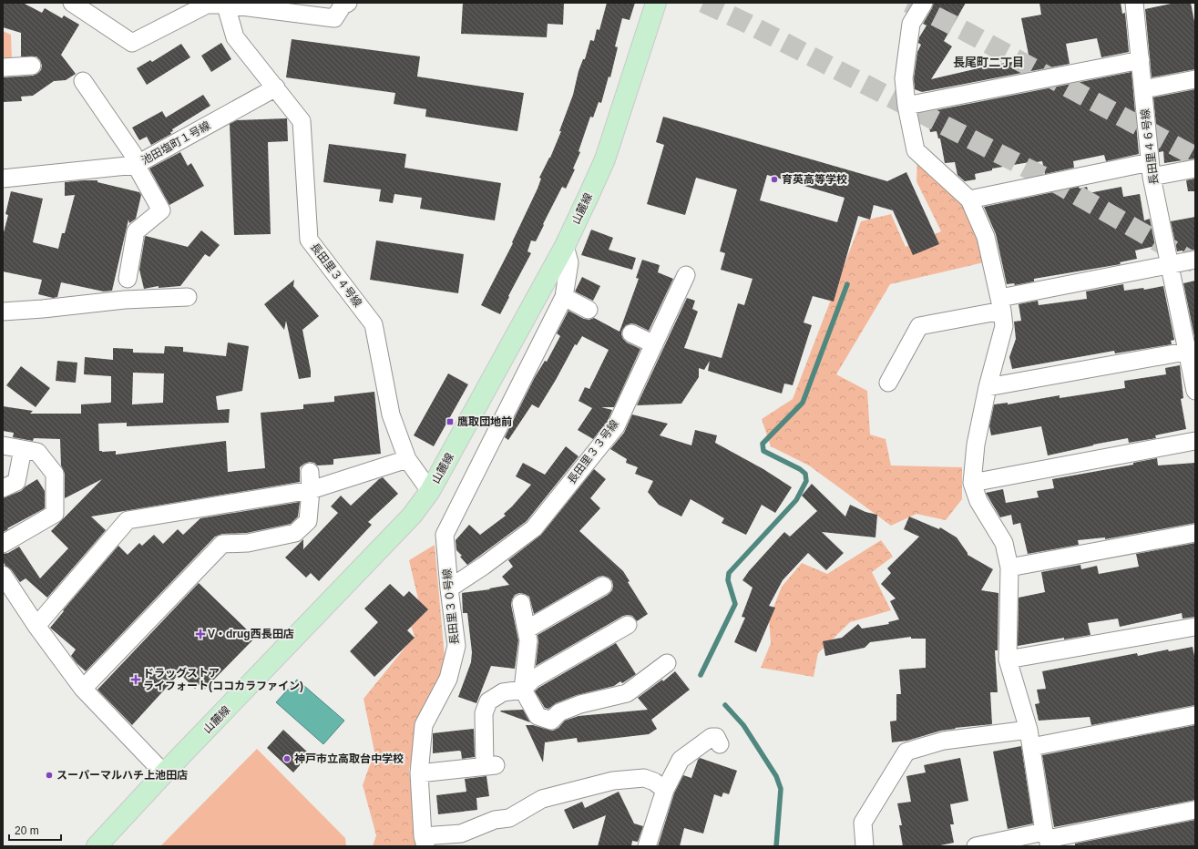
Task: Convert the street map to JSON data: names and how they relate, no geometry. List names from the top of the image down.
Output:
{
  "streets": {
    "main road": ["山麓線"],
    "street": [
      "池田塩町１号線",
      "長田里４６号線",
      "長田里３４号線",
      "長田里３３号線",
      "長田里３０号線"
    ]
  },
  "crossings": [
    ["池田塩町１号線", "長田里３４号線"],
    ["山麓線", "長田里３４号線"],
    ["長田里３３号線", "長田里３０号線"]
  ],
  "districts": ["長尾町二丁目"],
  "places": {
    "other": ["育英高等学校", "神戸市立高取台中学校", "スーパーマルハチ上池田店"],
    "transit": ["鷹取団地前"],
    "health": ["V・drug西長田店", "ドラッグストア ライフォート(ココカラファイン)"]
  },
  "scale_bar": "20 m"
}
